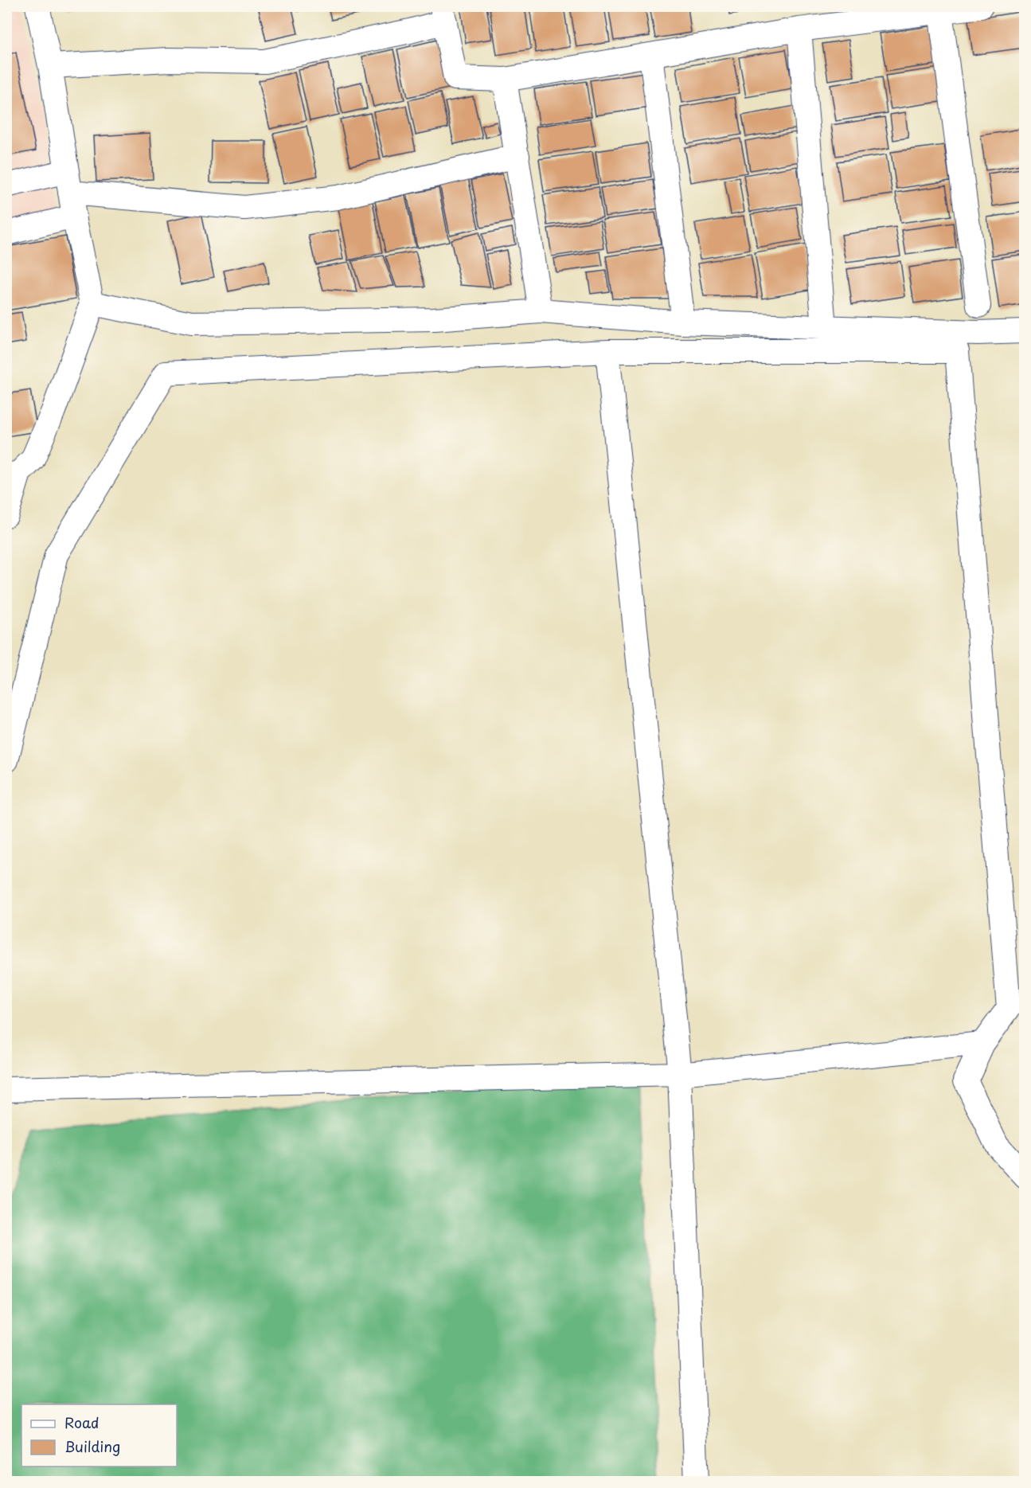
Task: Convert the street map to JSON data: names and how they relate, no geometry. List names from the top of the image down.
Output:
{
  "legend": ["Road", "Building"]
}
